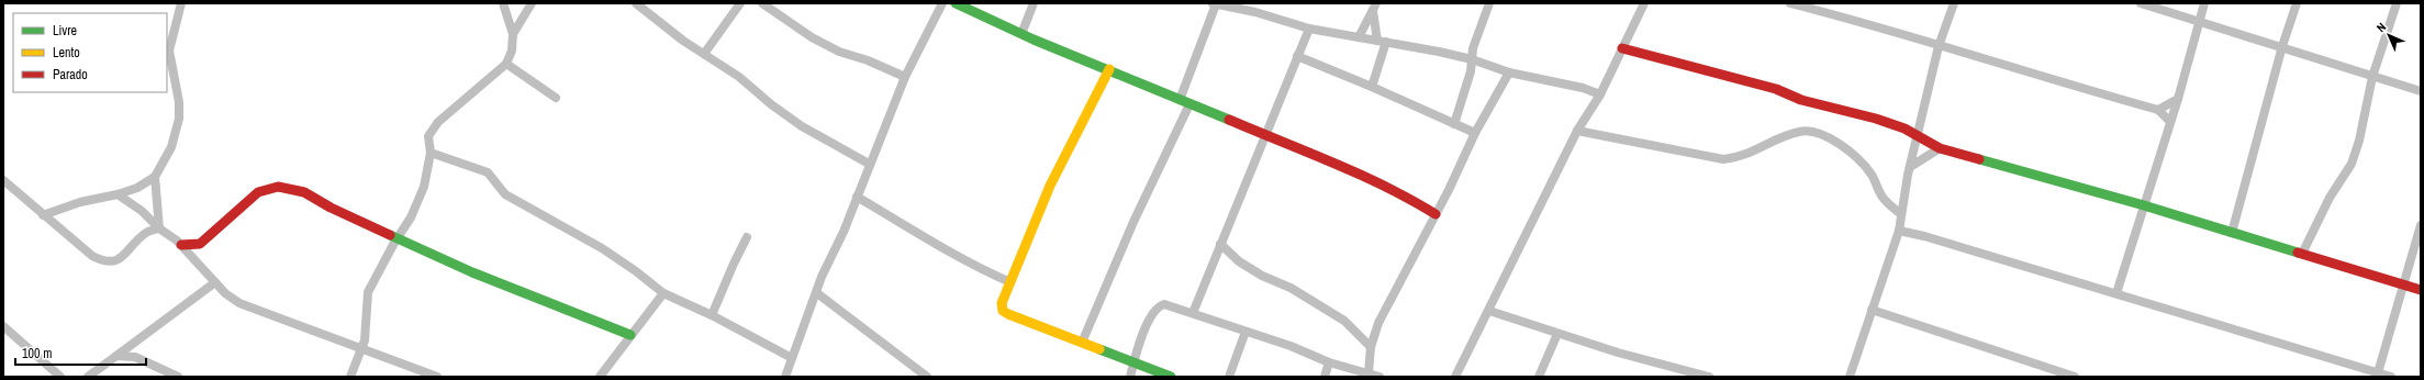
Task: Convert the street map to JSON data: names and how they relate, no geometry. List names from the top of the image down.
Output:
{
  "legend": ["Livre", "Lento", "Parado"],
  "scale_bar": "100 m",
  "north": "top left"
}
